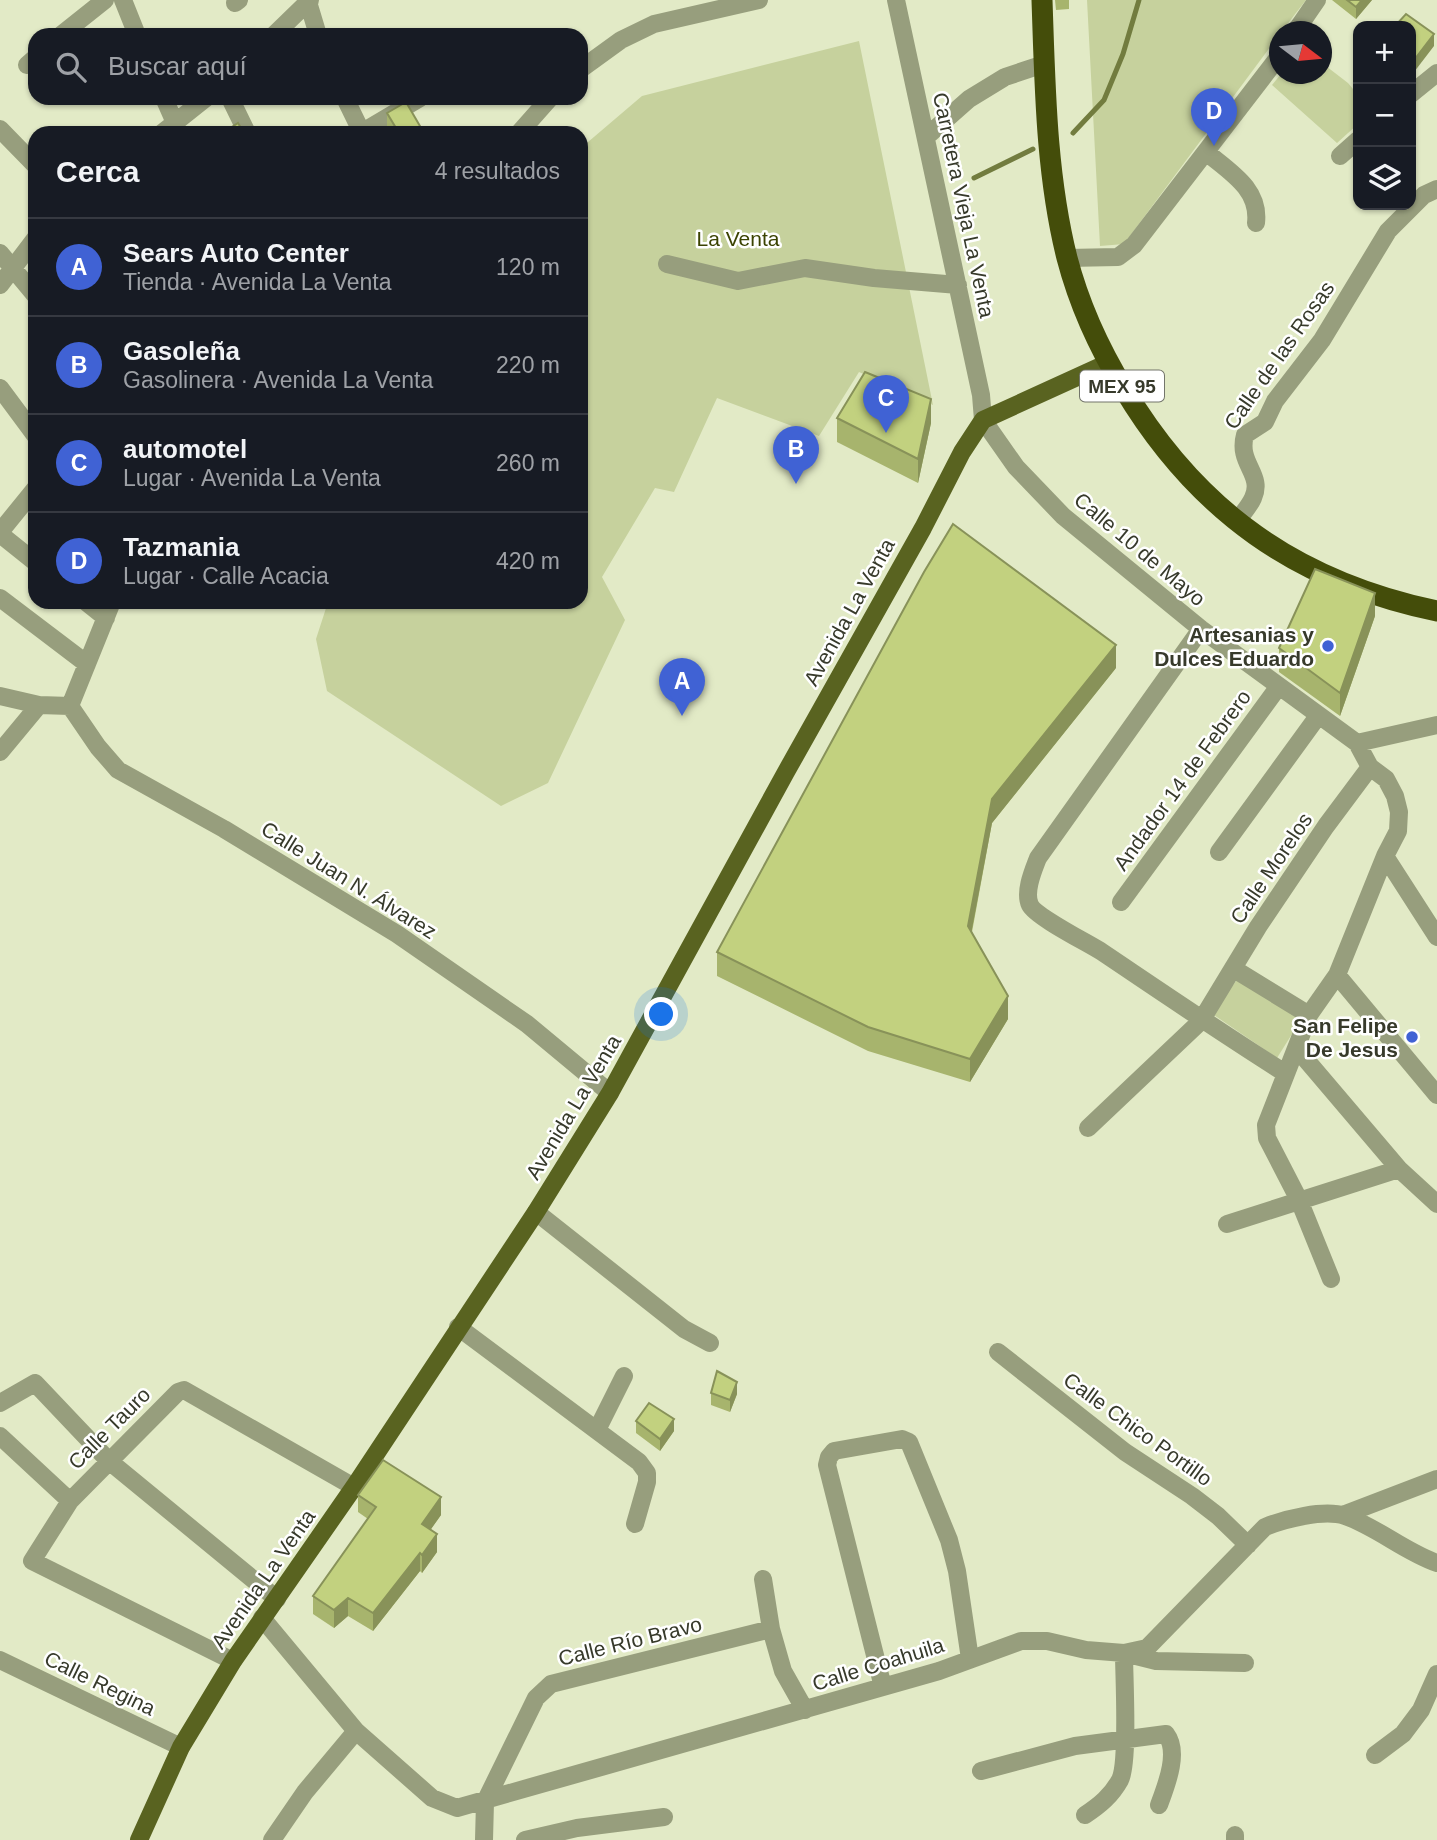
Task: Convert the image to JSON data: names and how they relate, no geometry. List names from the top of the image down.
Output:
{
  "streets": {
    "highway": ["MEX 95"],
    "main road": ["Avenida La Venta"],
    "street": [
      "Carretera Vieja La Venta",
      "Calle de las Rosas",
      "Calle 10 de Mayo",
      "Andador 14 de Febrero",
      "Calle Morelos",
      "Calle Juan N. Álvarez",
      "Calle Tauro",
      "Calle Chico Portillo",
      "Calle Río Bravo",
      "Calle Coahuila",
      "Calle Regina"
    ]
  },
  "crossings": [
    ["Carretera Vieja La Venta", "Calle 10 de Mayo"],
    ["Carretera Vieja La Venta", "Avenida La Venta"],
    ["Calle de las Rosas", "MEX 95"],
    ["Calle 10 de Mayo", "Avenida La Venta"],
    ["Calle 10 de Mayo", "Andador 14 de Febrero"],
    ["Avenida La Venta", "Calle Juan N. Álvarez"],
    ["Avenida La Venta", "Calle Tauro"],
    ["Avenida La Venta", "Calle Regina"],
    ["Calle Chico Portillo", "Calle Coahuila"],
    ["Calle Río Bravo", "Calle Coahuila"]
  ],
  "parks": ["La Venta"],
  "places": ["Artesanias y Dulces Eduardo", "San Felipe De Jesus"],
  "north": "right",
  "page": {
    "map_buttons": ["+", "−"],
    "search": "Buscar aquí",
    "pins": [
      "D",
      "C",
      "B",
      "A"
    ],
    "heading": ["Cerca", "4 resultados"],
    "list": [
      {
        "mark": "A",
        "name": "Sears Auto Center",
        "note": "Tienda · Avenida La Venta",
        "value": "120 m"
      },
      {
        "mark": "B",
        "name": "Gasoleña",
        "note": "Gasolinera · Avenida La Venta",
        "value": "220 m"
      },
      {
        "mark": "C",
        "name": "automotel",
        "note": "Lugar · Avenida La Venta",
        "value": "260 m"
      },
      {
        "mark": "D",
        "name": "Tazmania",
        "note": "Lugar · Calle Acacia",
        "value": "420 m"
      }
    ]
  }
}
